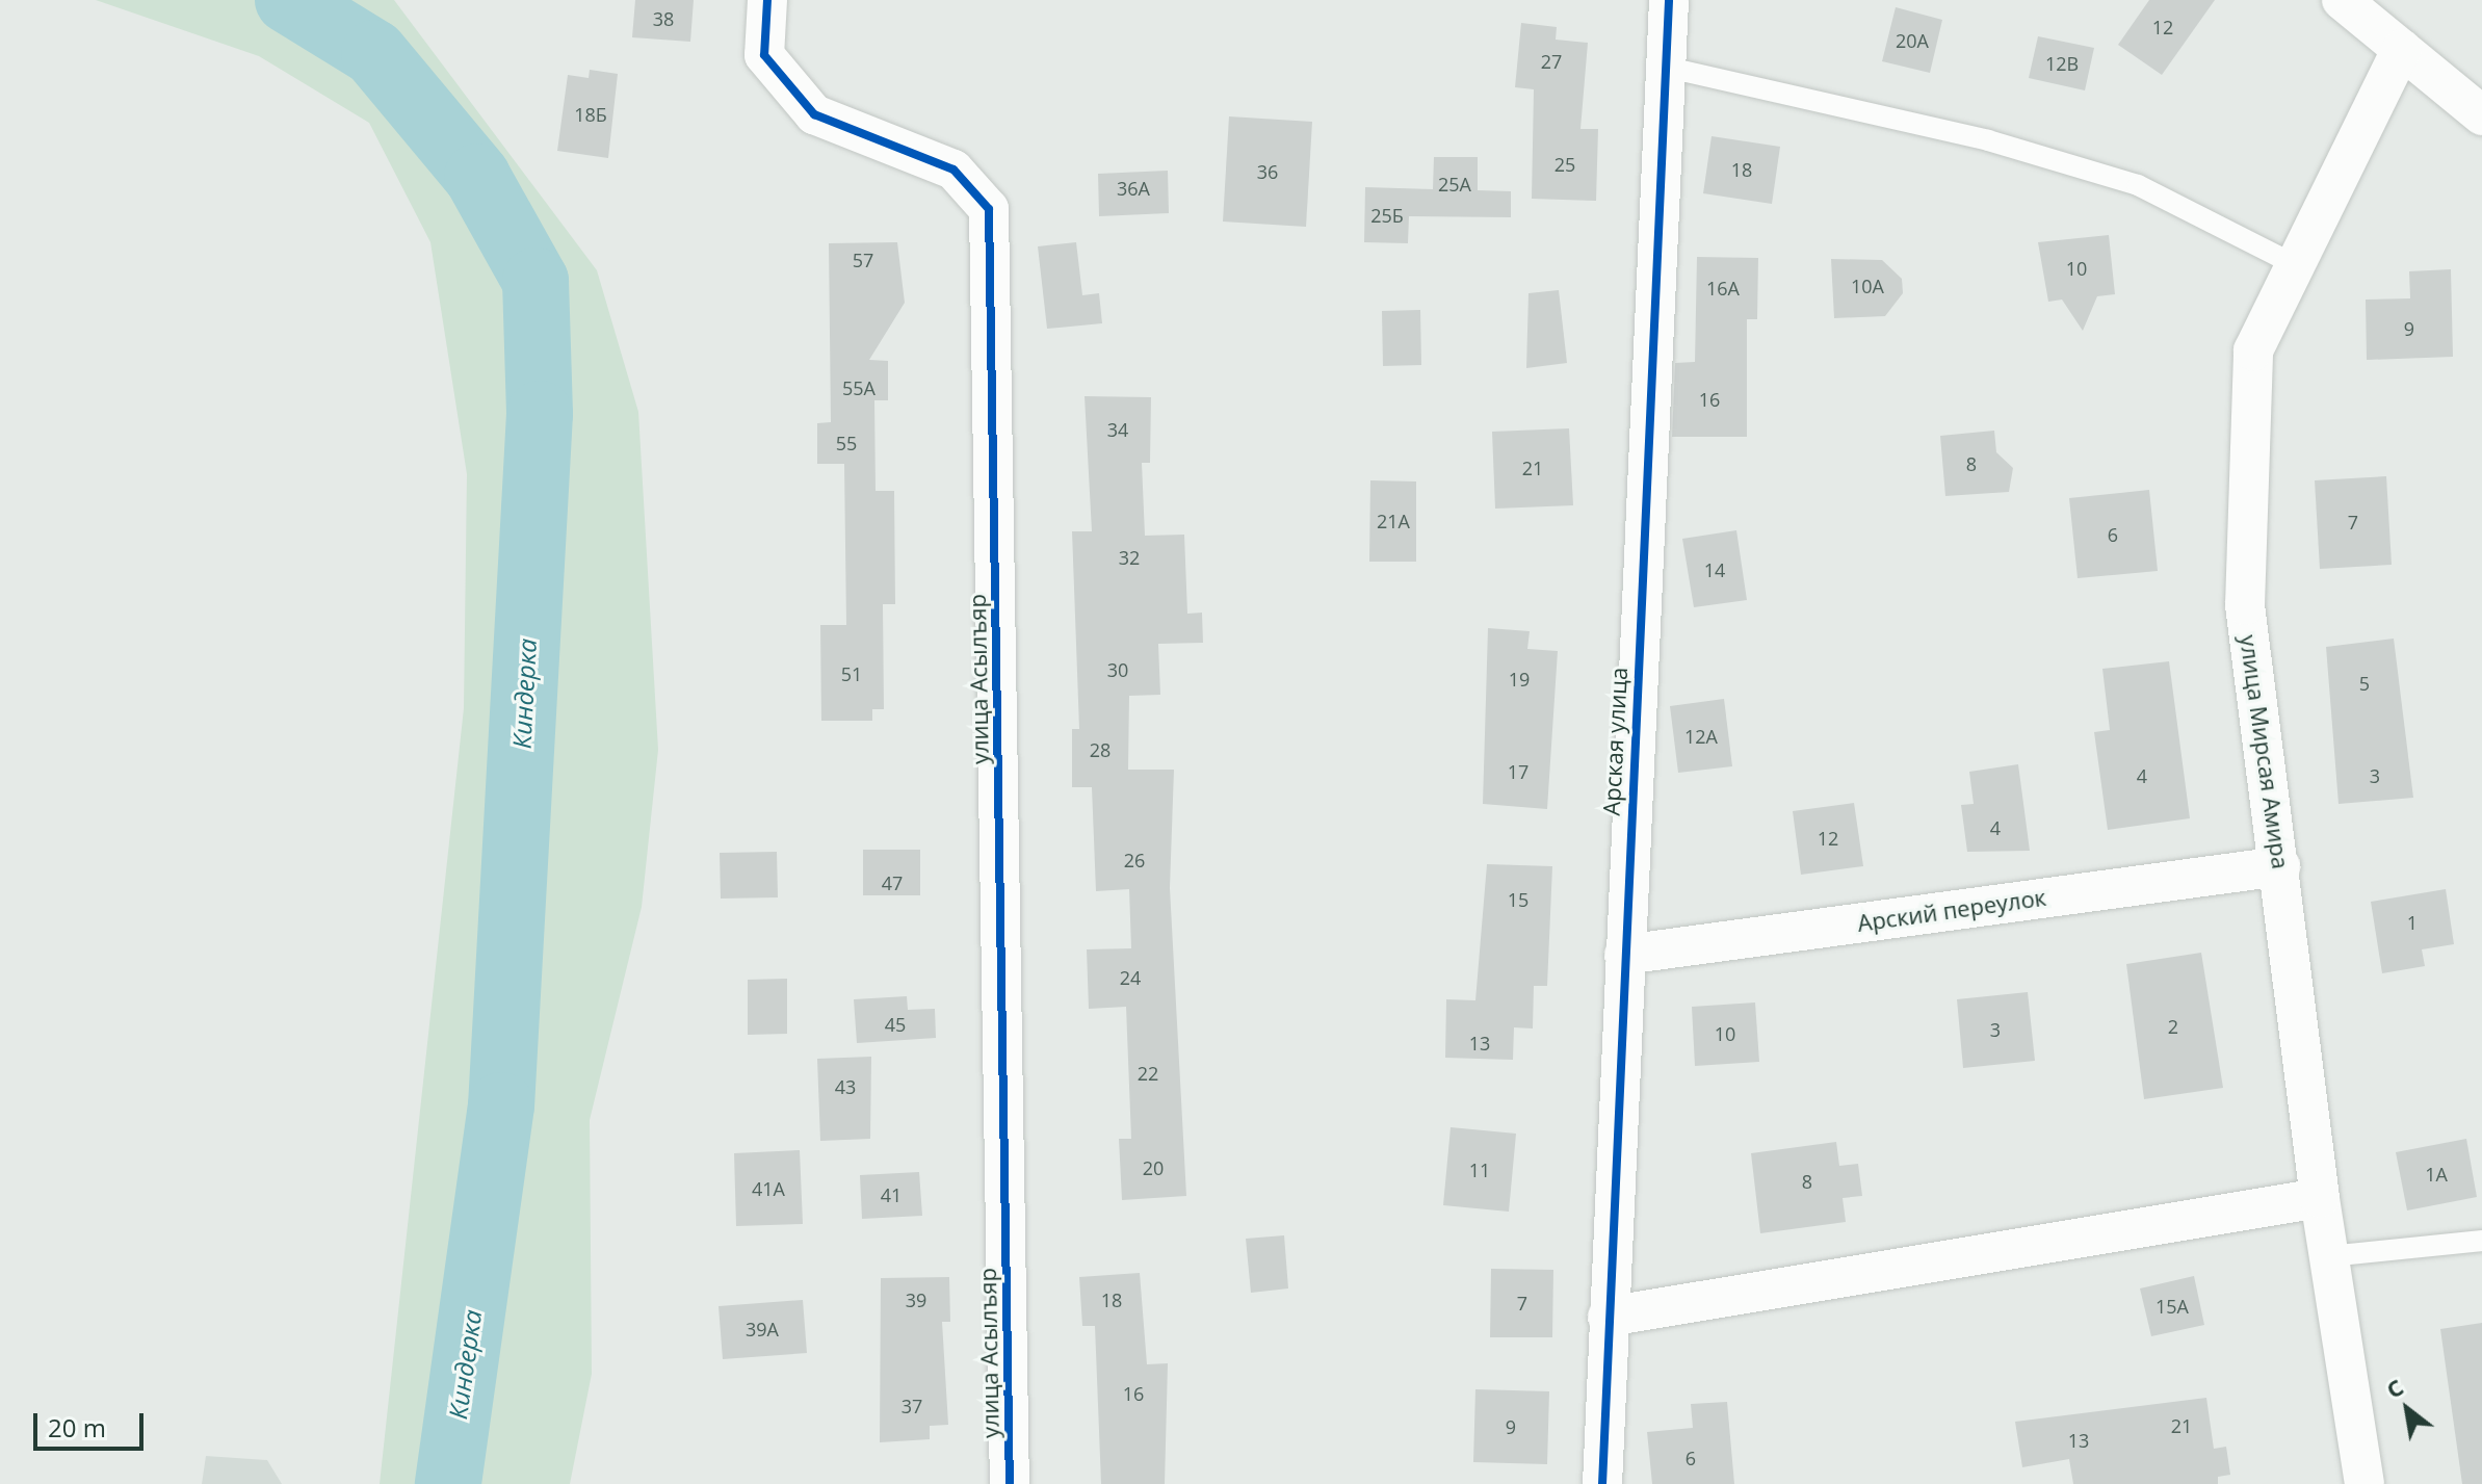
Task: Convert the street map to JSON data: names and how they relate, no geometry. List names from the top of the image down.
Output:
{
  "streets": {
    "street": [
      "улица Асылъяр",
      "Арская улица",
      "улица Мирсая Амира",
      "Арский переулок"
    ]
  },
  "crossings": [
    ["Арская улица", "Арский переулок"],
    ["улица Мирсая Амира", "Арский переулок"]
  ],
  "water": ["Киндерка"],
  "house_numbers": [
    "38",
    "12",
    "20А",
    "27",
    "12В",
    "18Б",
    "25",
    "18",
    "36",
    "25А",
    "36А",
    "25Б",
    "57",
    "10",
    "10А",
    "16А",
    "9",
    "55А",
    "16",
    "34",
    "55",
    "8",
    "21",
    "21А",
    "7",
    "6",
    "32",
    "14",
    "30",
    "51",
    "19",
    "5",
    "12А",
    "28",
    "17",
    "4",
    "3",
    "4",
    "12",
    "26",
    "47",
    "15",
    "1",
    "24",
    "45",
    "2",
    "3",
    "10",
    "13",
    "22",
    "43",
    "20",
    "11",
    "1А",
    "8",
    "41А",
    "41",
    "39",
    "18",
    "7",
    "15A",
    "39А",
    "16",
    "37",
    "21",
    "9",
    "13",
    "6"
  ],
  "scale_bar": "20 m",
  "north": "top left"
}
